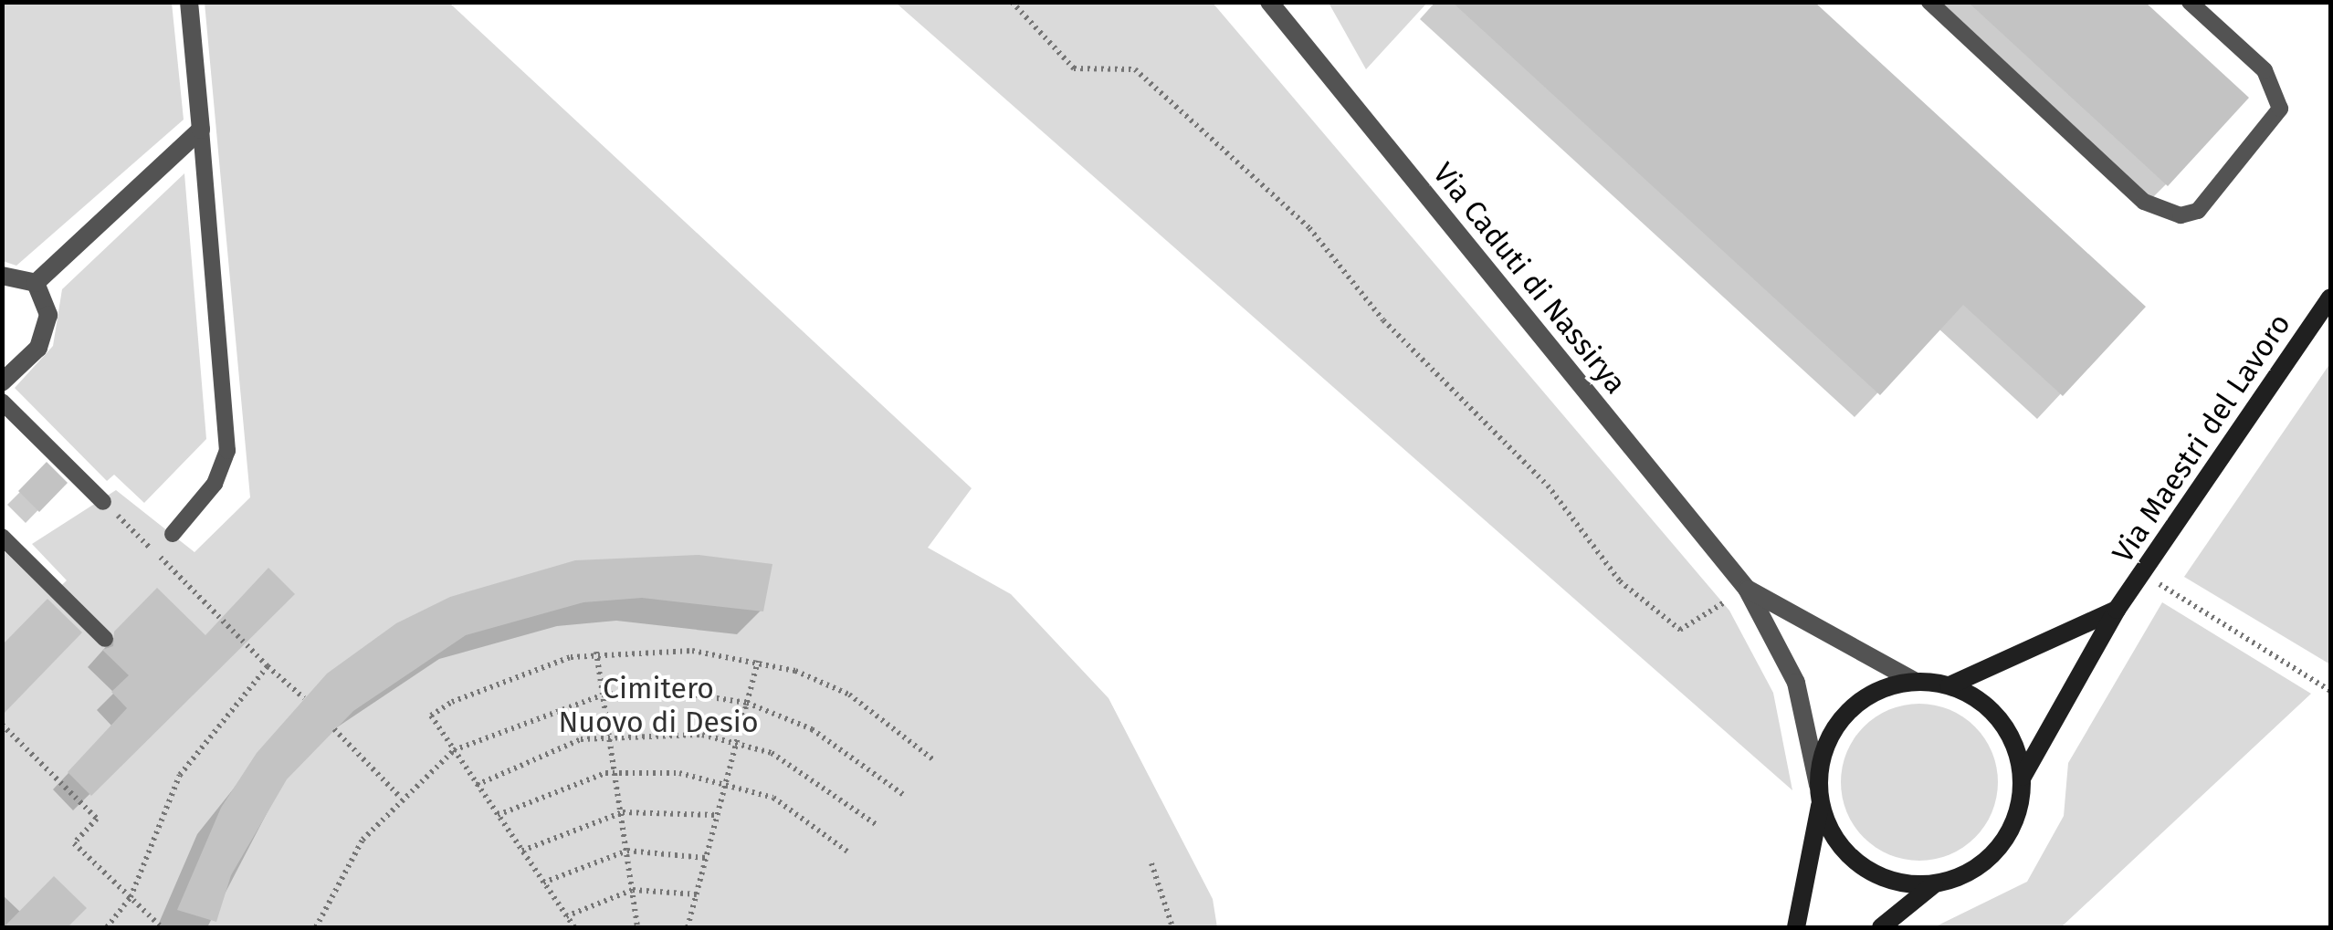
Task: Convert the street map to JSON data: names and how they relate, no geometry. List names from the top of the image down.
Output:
{
  "streets": {
    "main road": ["Via Maestri del Lavoro"],
    "street": ["Via Caduti di Nassirya"]
  },
  "crossings": [
    ["Via Caduti di Nassirya", "Via Maestri del Lavoro"]
  ],
  "parks": ["Cimitero Nuovo di Desio"]
}
